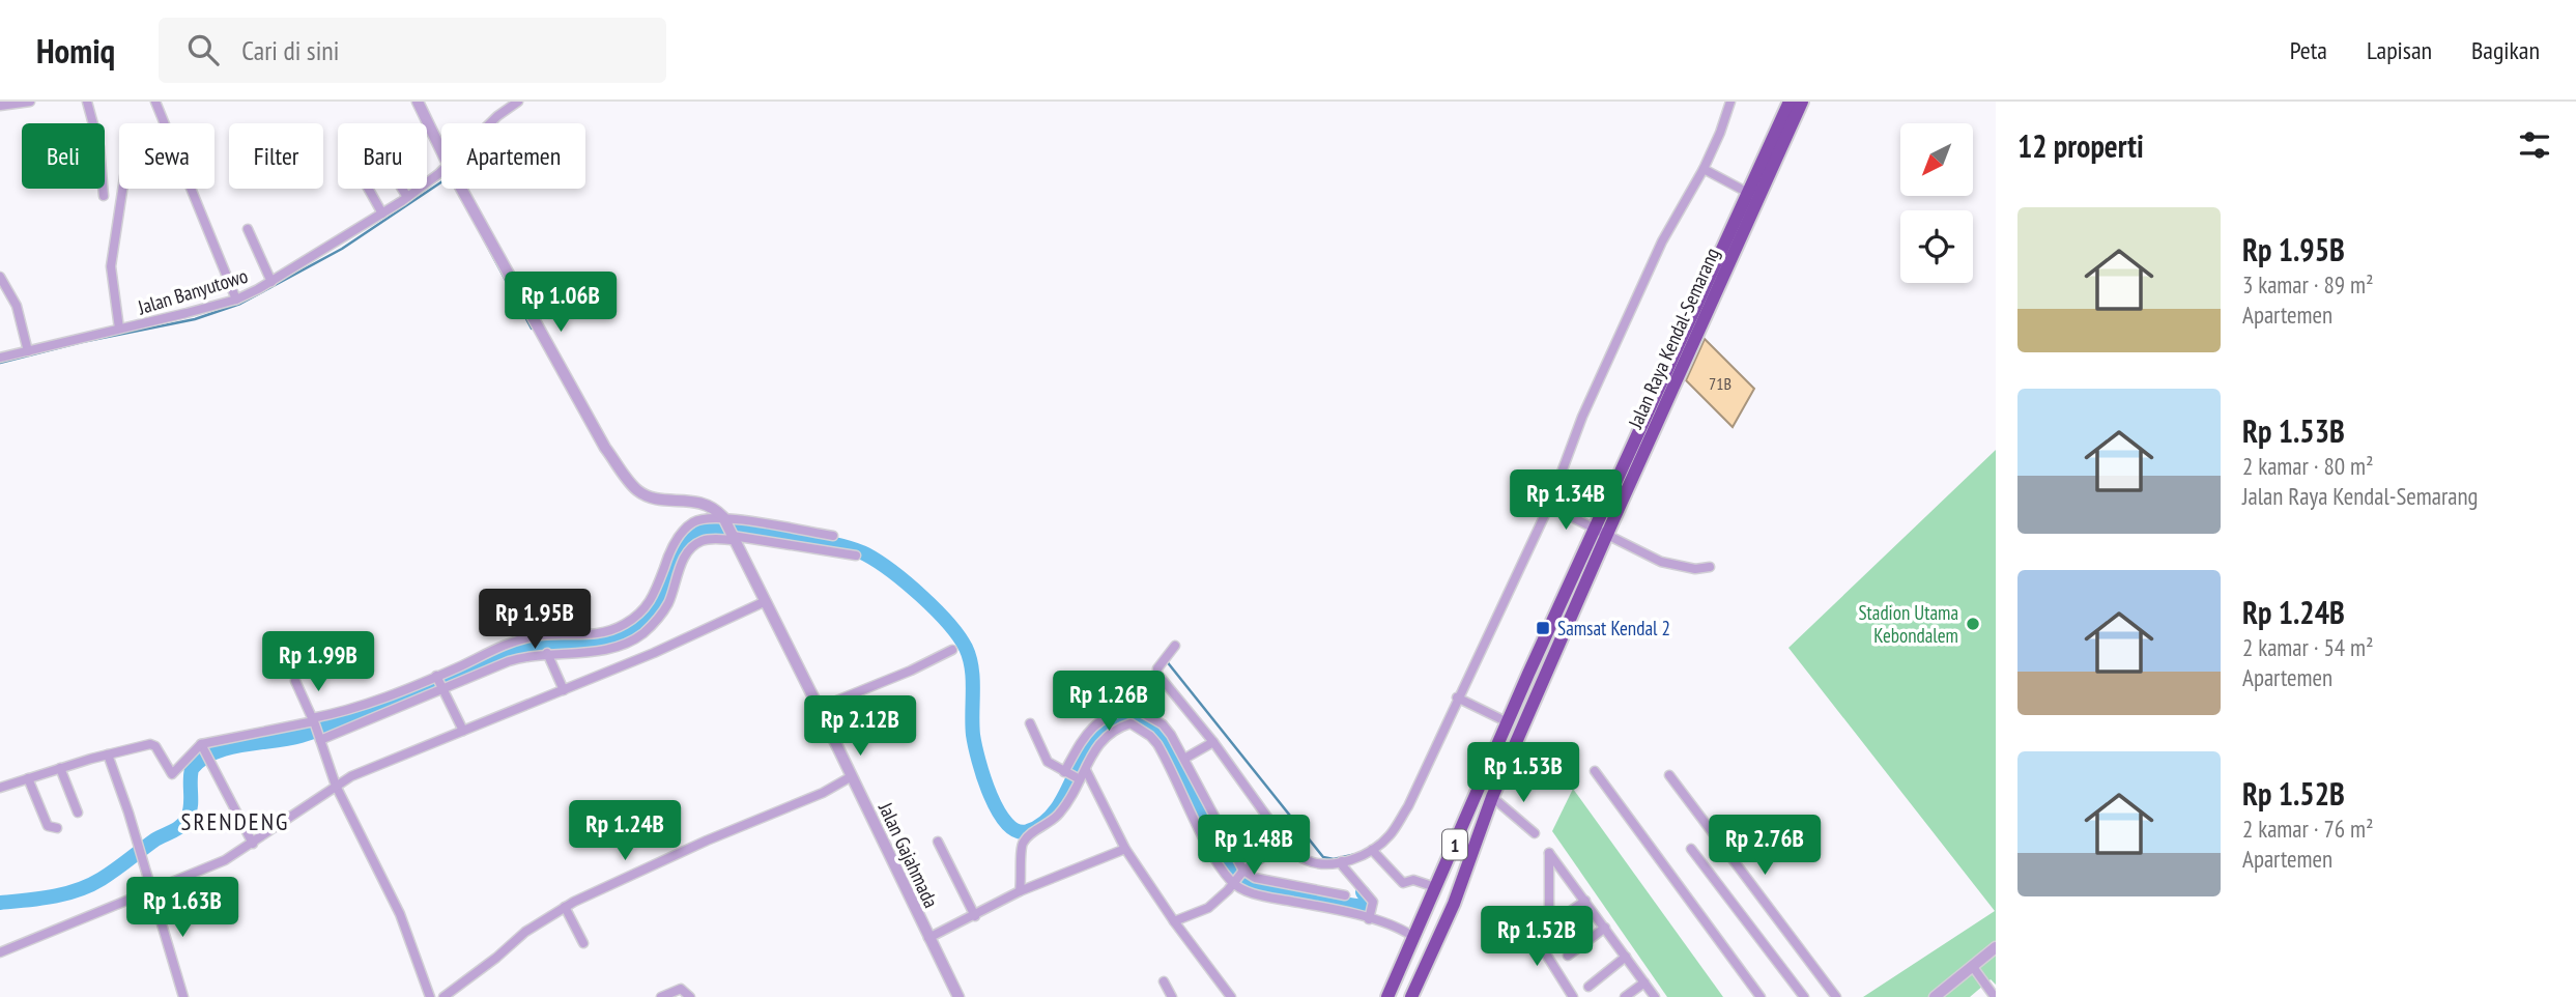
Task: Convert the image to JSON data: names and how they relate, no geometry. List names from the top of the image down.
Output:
{
  "streets": {
    "highway": ["Jalan Raya Kendal-Semarang", "1"],
    "street": ["Jalan Banyutowo", "Jalan Gajahmada"]
  },
  "crossings": [
    ["Jalan Raya Kendal-Semarang", "1"]
  ],
  "districts": ["SRENDENG"],
  "places": {
    "other": ["Stadion Utama Kebondalem"],
    "transit": ["Samsat Kendal 2"]
  },
  "house_numbers": ["71B"],
  "north": "bottom left",
  "page": {
    "header": "Homiq",
    "search": "Cari di sini",
    "nav": ["Peta", "Lapisan", "Bagikan"],
    "heading": "12 properti",
    "chip": [
      "Beli",
      "Sewa",
      "Filter",
      "Baru",
      "Apartemen"
    ],
    "list": [
      {
        "name": "Rp 1.95B",
        "note": "3 kamar · 89 m² · Apartemen"
      },
      {
        "name": "Rp 1.53B",
        "note": "2 kamar · 80 m² · Jalan Raya Kendal-Semarang"
      },
      {
        "name": "Rp 1.24B",
        "note": "2 kamar · 54 m² · Apartemen"
      },
      {
        "name": "Rp 1.52B",
        "note": "2 kamar · 76 m² · Apartemen"
      }
    ],
    "price": [
      "Rp 1.06B",
      "Rp 1.34B",
      "Rp 1.95B",
      "Rp 1.99B",
      "Rp 1.26B",
      "Rp 2.12B",
      "Rp 1.53B",
      "Rp 1.24B",
      "Rp 1.48B",
      "Rp 2.76B",
      "Rp 1.63B",
      "Rp 1.52B"
    ]
  }
}
